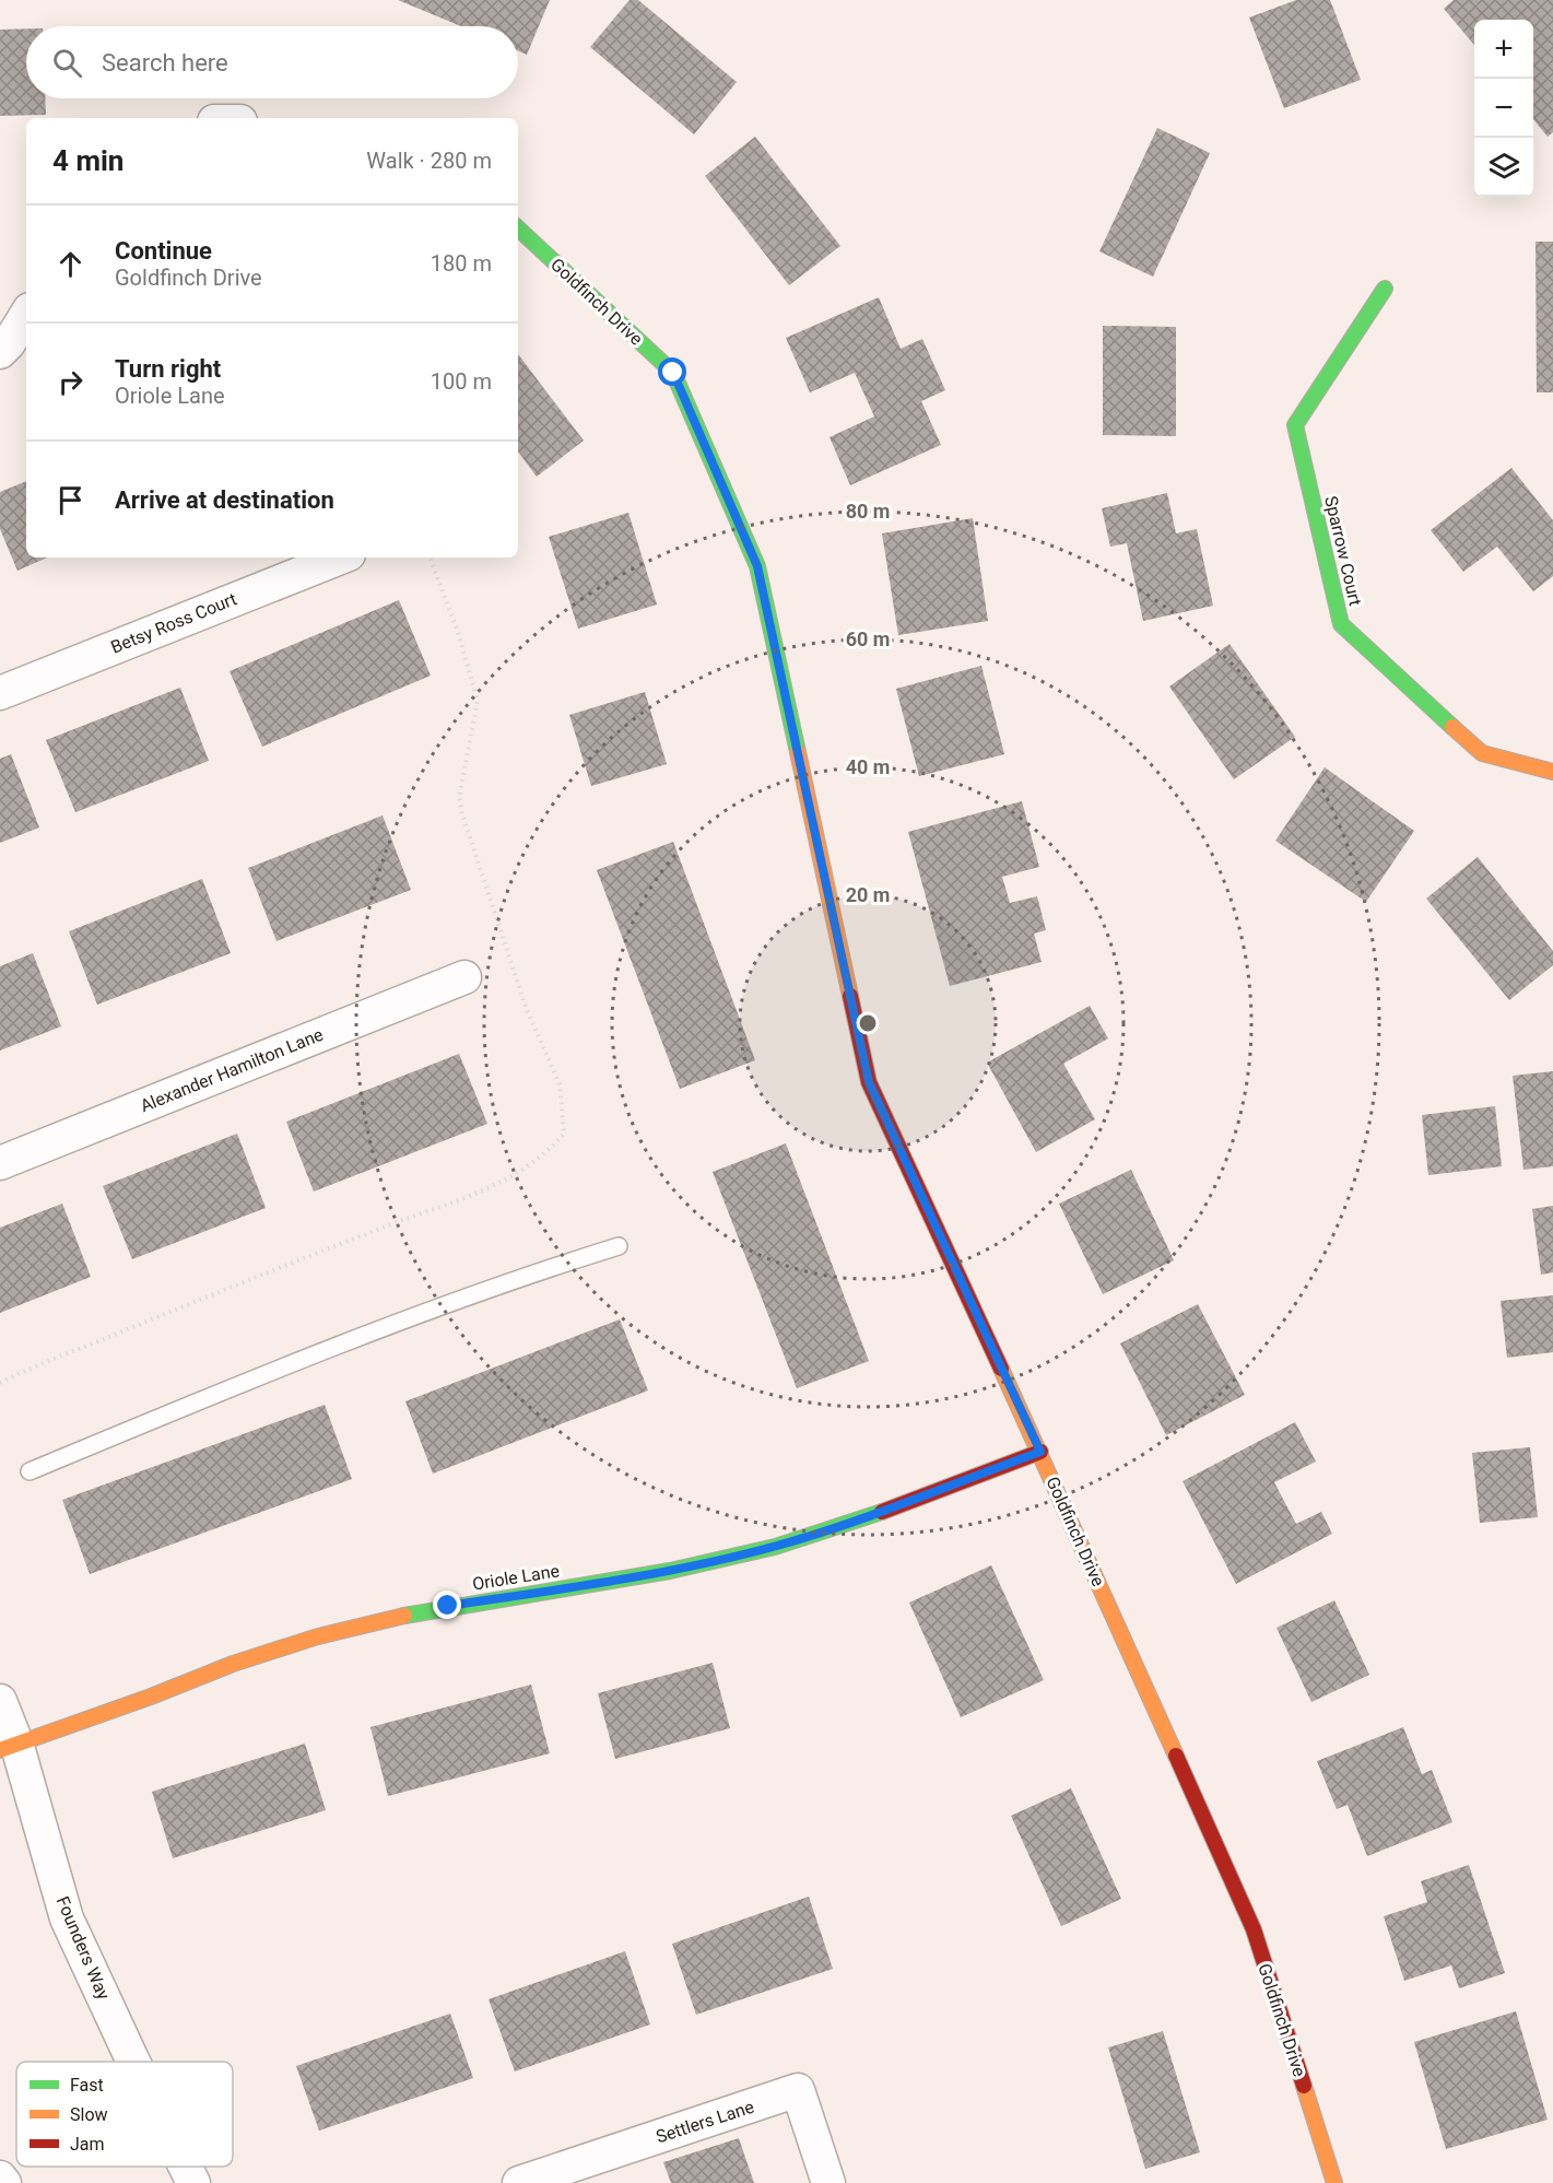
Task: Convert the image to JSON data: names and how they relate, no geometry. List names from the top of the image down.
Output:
{
  "streets": {
    "street": [
      "Goldfinch Drive",
      "Sparrow Court",
      "Betsy Ross Court",
      "Alexander Hamilton Lane",
      "Oriole Lane",
      "Founders Way",
      "Settlers Lane"
    ]
  },
  "crossings": [
    ["Goldfinch Drive", "Oriole Lane"],
    ["Oriole Lane", "Founders Way"]
  ],
  "legend": ["Fast", "Slow", "Jam"],
  "page": {
    "map_buttons": ["+", "−"],
    "search": "Search here",
    "heading": ["4 min", "Walk · 280 m"],
    "list": [
      ["Continue", "Goldfinch Drive", "180 m"],
      ["Turn right", "Oriole Lane", "100 m"],
      "Arrive at destination"
    ]
  },
  "rings": [
    "80 m",
    "60 m",
    "40 m",
    "20 m"
  ]
}
